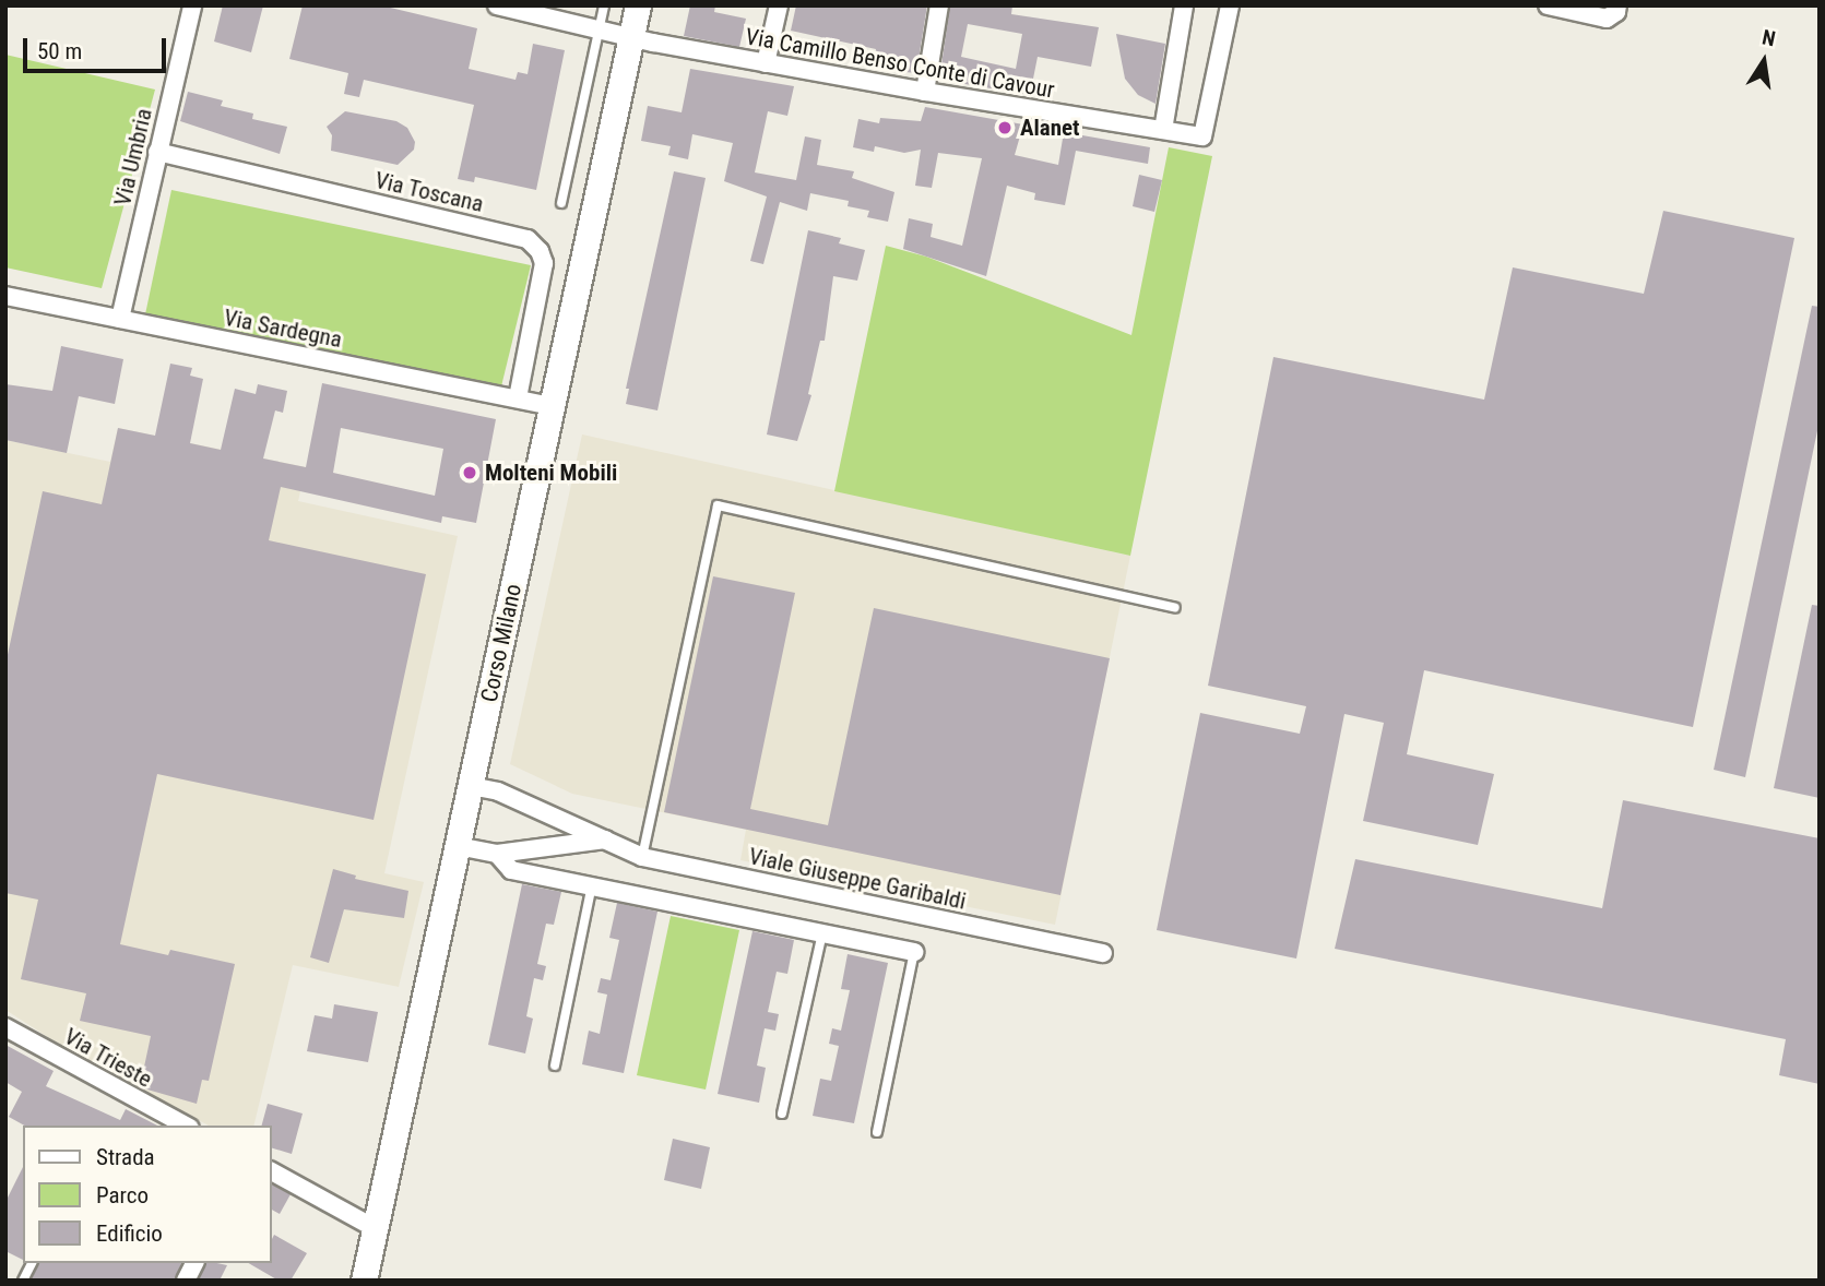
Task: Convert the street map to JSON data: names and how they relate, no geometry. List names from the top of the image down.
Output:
{
  "streets": {
    "main road": ["Corso Milano"],
    "street": [
      "Via Camillo Benso Conte di Cavour",
      "Via Umbria",
      "Via Toscana",
      "Via Sardegna",
      "Viale Giuseppe Garibaldi",
      "Via Trieste"
    ]
  },
  "crossings": [
    ["Via Camillo Benso Conte di Cavour", "Corso Milano"],
    ["Via Umbria", "Via Toscana"],
    ["Via Umbria", "Via Sardegna"],
    ["Via Toscana", "Via Sardegna"],
    ["Via Sardegna", "Corso Milano"],
    ["Corso Milano", "Viale Giuseppe Garibaldi"]
  ],
  "places": ["Alanet", "Molteni Mobili"],
  "legend": ["Strada", "Parco", "Edificio"],
  "scale_bar": "50 m",
  "north": "top"
}
